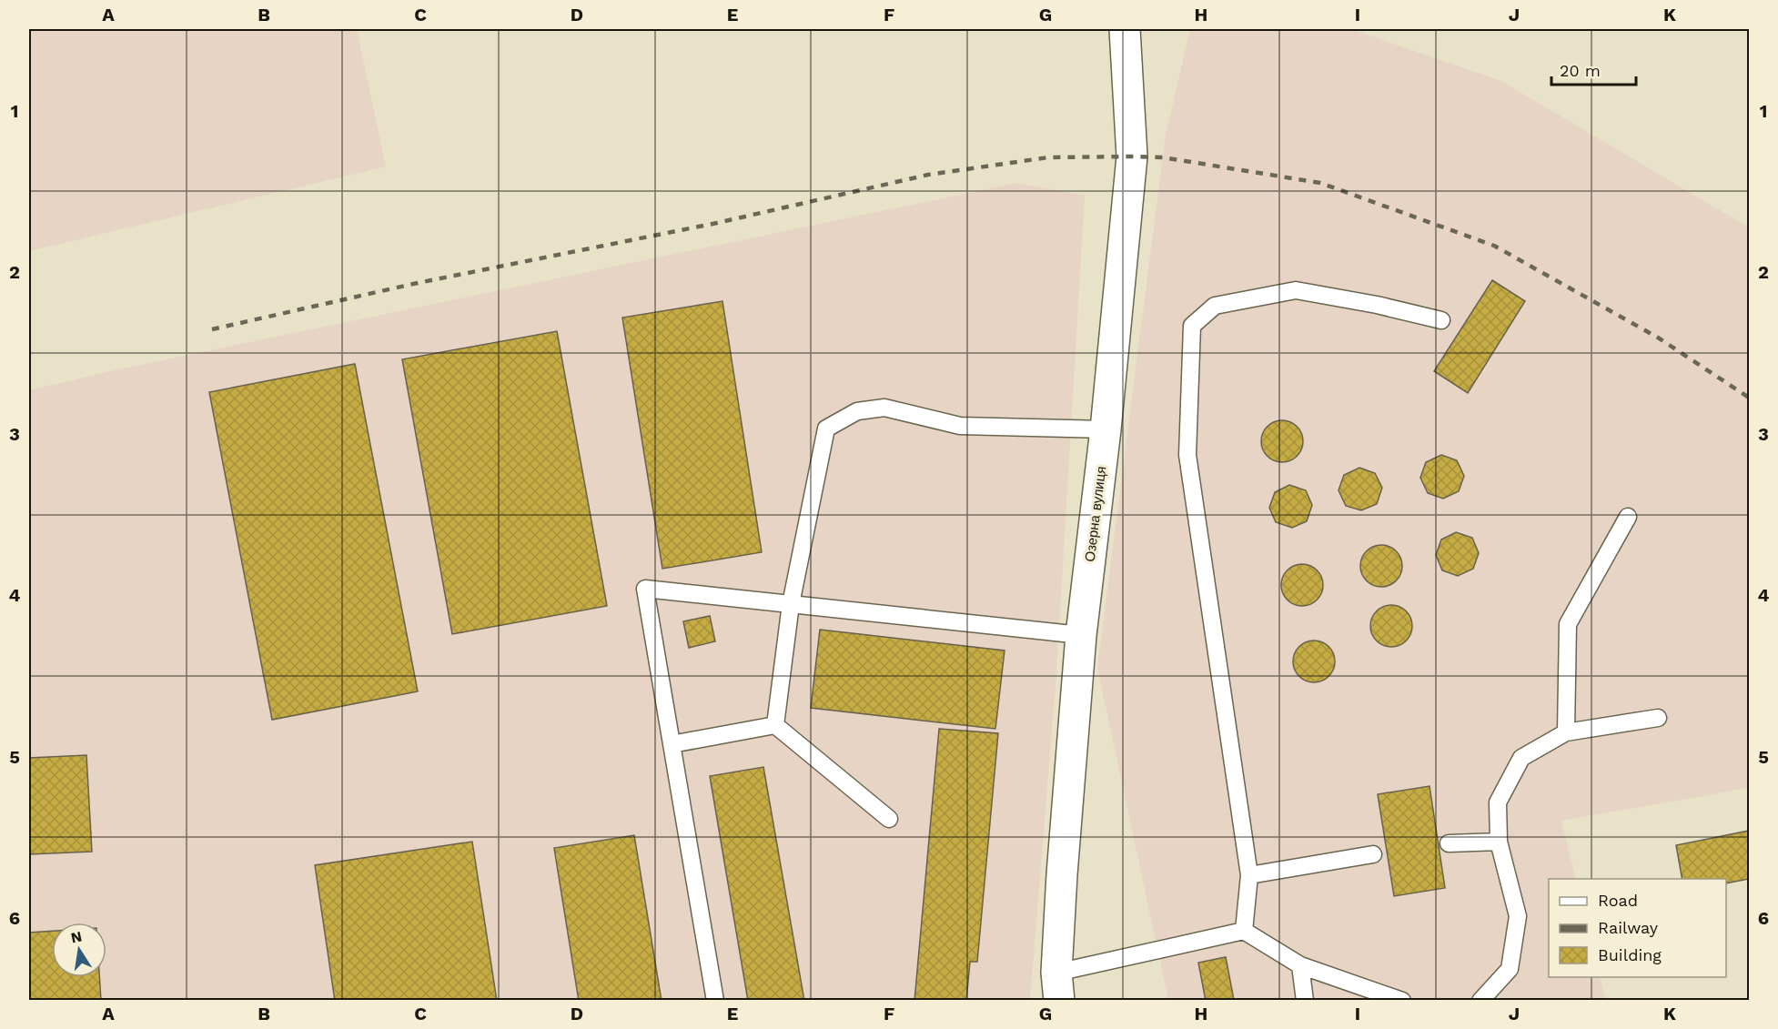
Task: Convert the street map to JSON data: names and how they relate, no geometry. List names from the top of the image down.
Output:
{
  "streets": {
    "street": ["Озерна вулиця"]
  },
  "legend": ["Road", "Railway", "Building"],
  "scale_bar": "20 m",
  "north": "top",
  "grid": {
    "columns": [
      "A",
      "B",
      "C",
      "D",
      "E",
      "F",
      "G",
      "H",
      "I",
      "J",
      "K"
    ],
    "rows": [
      "1",
      "2",
      "3",
      "4",
      "5",
      "6"
    ]
  }
}
